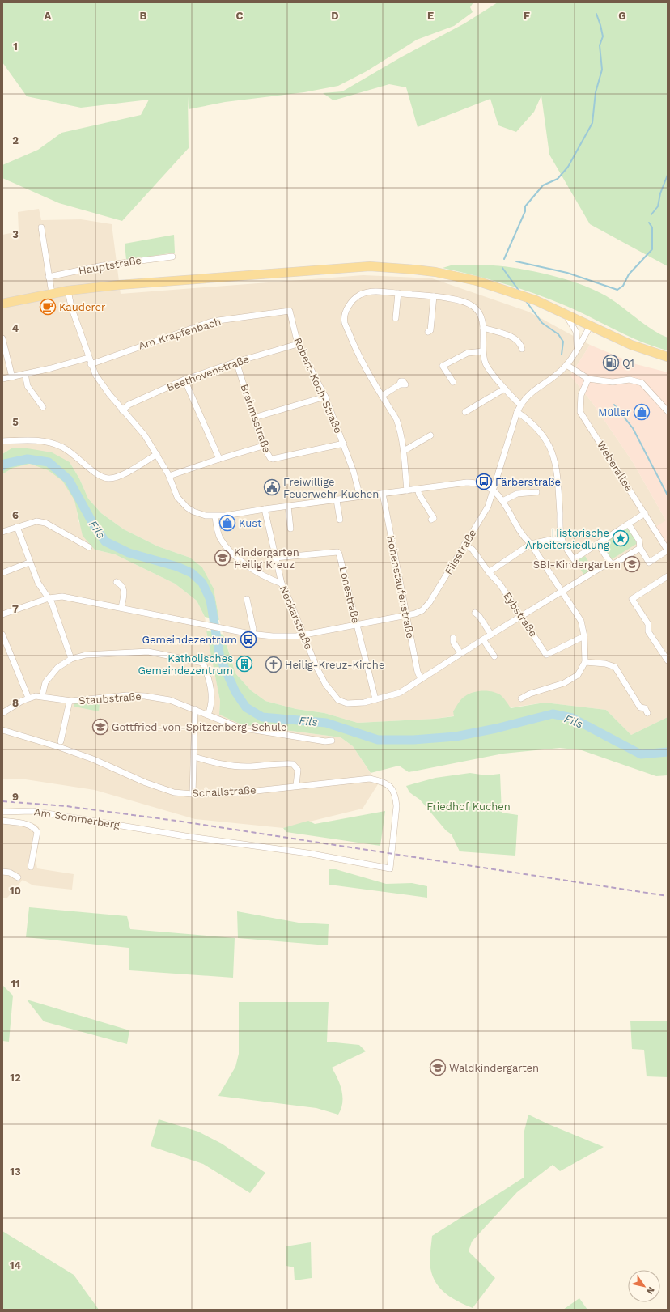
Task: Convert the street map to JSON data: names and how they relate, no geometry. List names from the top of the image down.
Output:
{
  "streets": {
    "main road": ["Hauptstraße"],
    "street": [
      "Am Krapfenbach",
      "Beethovenstraße",
      "Robert-Koch-Straße",
      "Brahmsstraße",
      "Weberallee",
      "Filsstraße",
      "Hohenstaufenstraße",
      "Lonestraße",
      "Eybstraße",
      "Neckarstraße",
      "Staubstraße",
      "Schallstraße",
      "Am Sommerberg"
    ]
  },
  "crossings": [
    ["Hauptstraße", "Filsstraße"],
    ["Am Krapfenbach", "Robert-Koch-Straße"],
    ["Beethovenstraße", "Robert-Koch-Straße"],
    ["Beethovenstraße", "Brahmsstraße"],
    ["Robert-Koch-Straße", "Brahmsstraße"],
    ["Filsstraße", "Hohenstaufenstraße"],
    ["Filsstraße", "Lonestraße"],
    ["Filsstraße", "Eybstraße"],
    ["Filsstraße", "Neckarstraße"],
    ["Hohenstaufenstraße", "Neckarstraße"],
    ["Lonestraße", "Neckarstraße"],
    ["Eybstraße", "Neckarstraße"],
    ["Schallstraße", "Am Sommerberg"]
  ],
  "water": ["Fils"],
  "parks": ["Friedhof Kuchen"],
  "places": {
    "cafe": ["Kauderer"],
    "fuel station": ["Q1"],
    "shop": ["Müller", "Kust"],
    "bus stop": ["Färberstraße", "Gemeindezentrum"],
    "public building": ["Freiwillige Feuerwehr Kuchen"],
    "place": ["Historische Arbeitersiedlung"],
    "school or university": [
      "Kindergarten Heilig Kreuz",
      "SBI-Kindergarten",
      "Gottfried-von-Spitzenberg-Schule",
      "Waldkindergarten"
    ],
    "building": ["Katholisches Gemeindezentrum"],
    "church": ["Heilig-Kreuz-Kirche"]
  },
  "north": "bottom right",
  "grid": {
    "columns": [
      "A",
      "B",
      "C",
      "D",
      "E",
      "F",
      "G"
    ],
    "rows": [
      "1",
      "2",
      "3",
      "4",
      "5",
      "6",
      "7",
      "8",
      "9",
      "10",
      "11",
      "12",
      "13",
      "14"
    ]
  }
}
